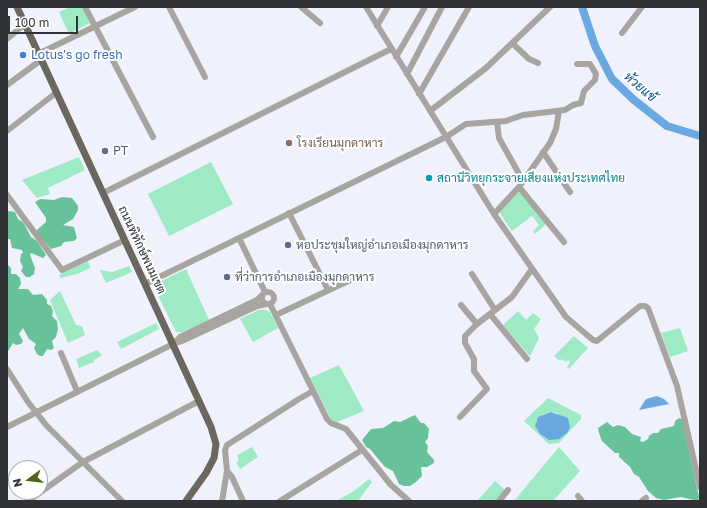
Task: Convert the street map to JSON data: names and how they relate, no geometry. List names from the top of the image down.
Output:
{
  "streets": {
    "main road": ["ถนนพิทักษ์พนมเขต"]
  },
  "water": ["ห้วยแข้"],
  "places": [
    "Lotus's go fresh",
    "โรงเรียนมุกดาหาร",
    "PT",
    "สถานีวิทยุกระจายเสียงแห่งประเทศไทย",
    "หอประชุมใหญ่อำเภอเมืองมุกดาหาร",
    "ที่ว่าการอำเภอเมืองมุกดาหาร"
  ],
  "scale_bar": "100 m",
  "north": "left"
}
